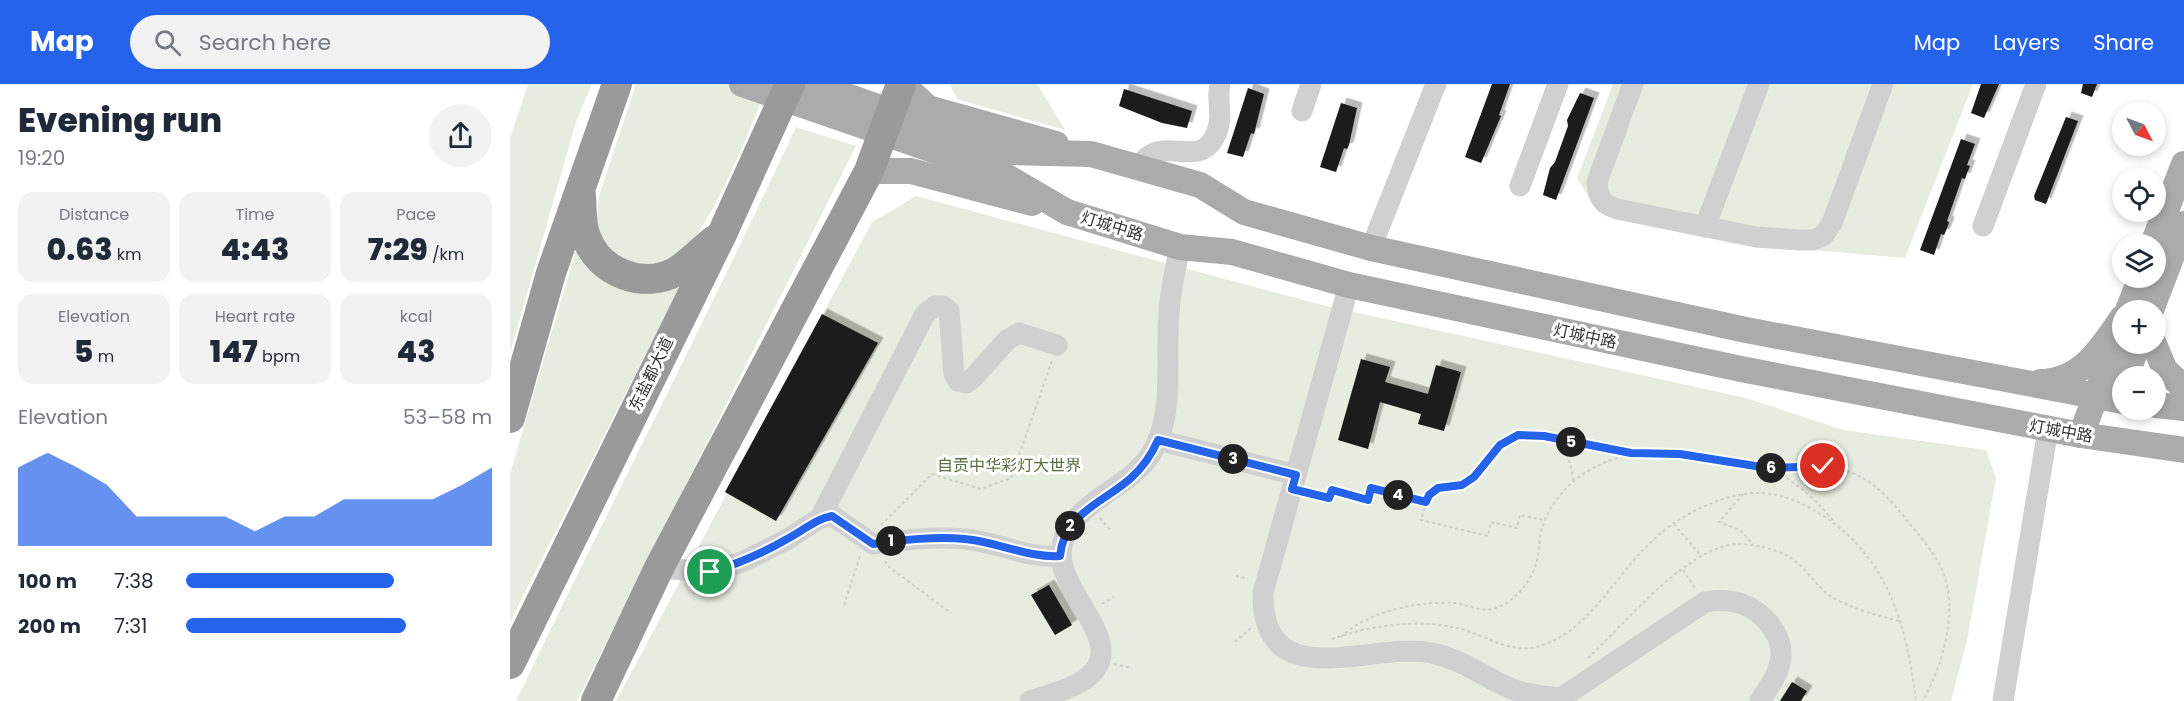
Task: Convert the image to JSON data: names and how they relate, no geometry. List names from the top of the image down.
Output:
{
  "streets": {
    "highway": ["东盐都大道"],
    "main road": ["灯城中路"]
  },
  "parks": ["自贡中华彩灯大世界"],
  "north": "bottom right",
  "page": {
    "header": "Map",
    "search": "Search here",
    "nav": ["Map", "Layers", "Share"],
    "heading": ["Evening run", "19:20"],
    "map_buttons": ["+", "−"],
    "stats": [
      ["Distance", "0.63 km"],
      ["Time", "4:43"],
      ["Pace", "7:29 /km"],
      ["Elevation", "5 m"],
      ["Heart rate", "147 bpm"],
      ["kcal", "43"]
    ],
    "chart": ["Elevation", "53–58 m"],
    "pins": [
      "5",
      "3",
      "6",
      "4",
      "2",
      "1"
    ],
    "list": [
      {
        "name": "100 m",
        "note": "7:38"
      },
      {
        "name": "200 m",
        "note": "7:31"
      }
    ]
  }
}
